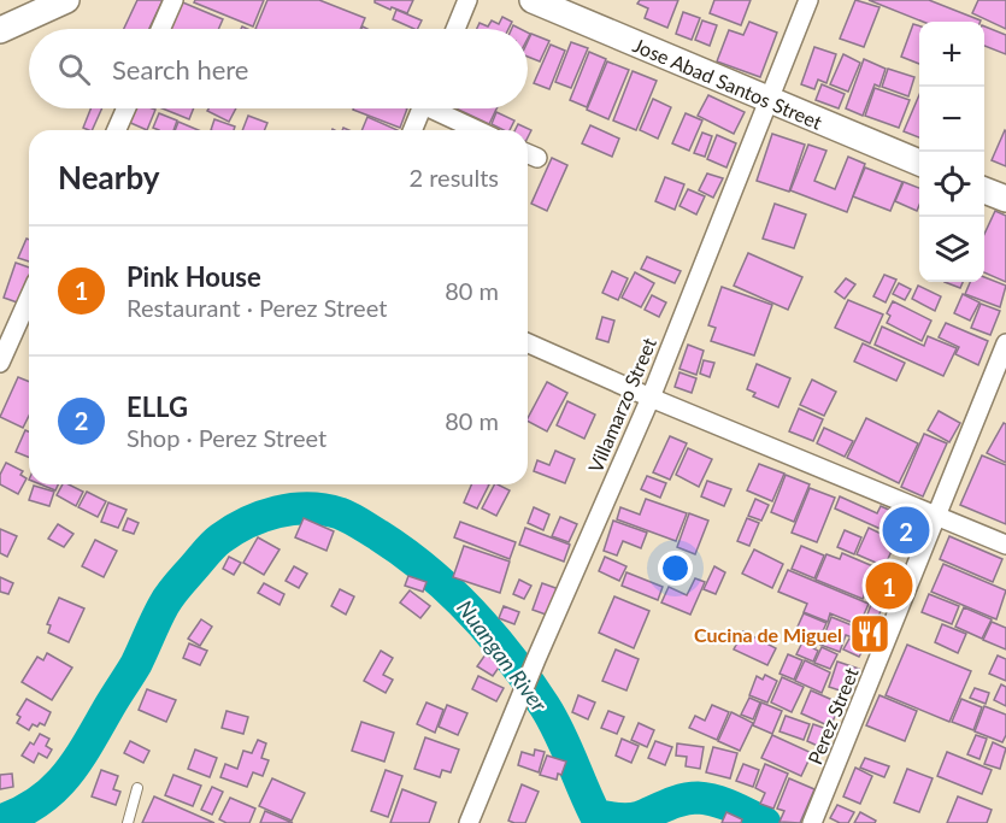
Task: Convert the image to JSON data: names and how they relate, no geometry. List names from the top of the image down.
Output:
{
  "streets": {
    "main road": ["Jose Abad Santos Street"],
    "street": ["Villamarzo Street", "Perez Street"]
  },
  "crossings": [
    ["Jose Abad Santos Street", "Villamarzo Street"]
  ],
  "water": ["Nuangan River"],
  "places": {
    "restaurant": ["Cucina de Miguel"]
  },
  "page": {
    "map_buttons": ["+", "−"],
    "search": "Search here",
    "heading": ["Nearby", "2 results"],
    "list": [
      {
        "mark": "1",
        "name": "Pink House",
        "note": "Restaurant · Perez Street",
        "value": "80 m"
      },
      {
        "mark": "2",
        "name": "ELLG",
        "note": "Shop · Perez Street",
        "value": "80 m"
      }
    ],
    "pins": ["2", "1"]
  }
}
